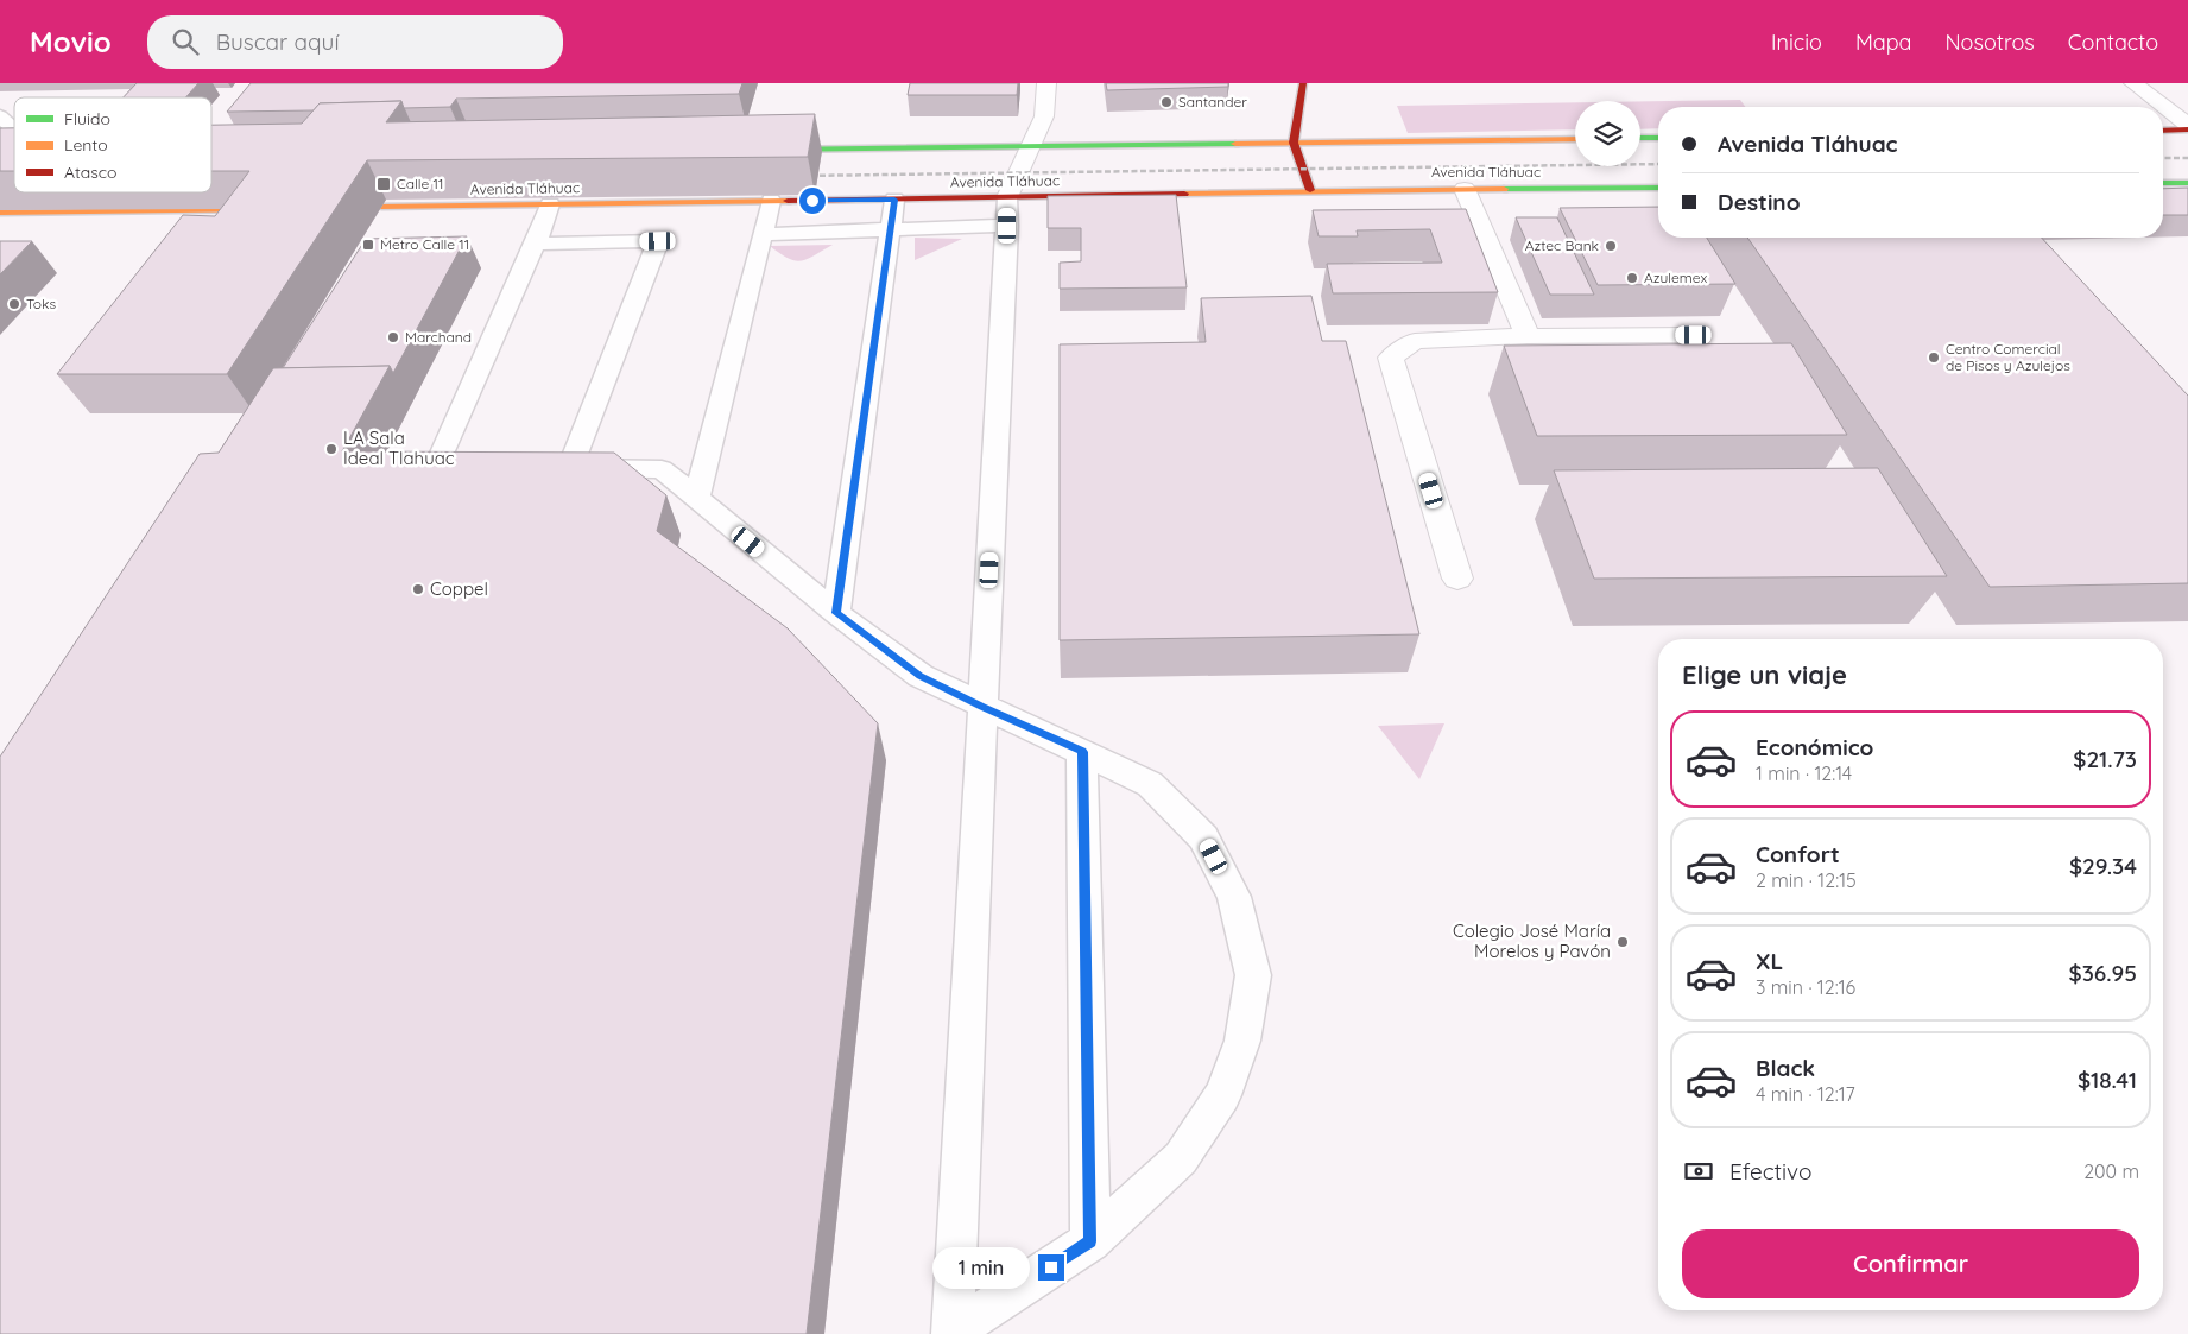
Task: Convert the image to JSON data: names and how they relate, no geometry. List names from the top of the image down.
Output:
{
  "streets": {
    "main road": ["Avenida Tláhuac"]
  },
  "places": {
    "other": [
      "Santander",
      "Aztec Bank",
      "Azulemex",
      "Toks",
      "Marchand",
      "Centro Comercial de Pisos y Azulejos",
      "LA Sala Ideal Tlahuac",
      "Coppel",
      "Colegio José María Morelos y Pavón"
    ],
    "transit": ["Calle 11", "Metro Calle 11"]
  },
  "legend": ["Fluido", "Lento", "Atasco"],
  "page": {
    "header": "Movio",
    "search": "Buscar aquí",
    "nav": [
      "Inicio",
      "Mapa",
      "Nosotros",
      "Contacto"
    ],
    "banner": ["Avenida Tláhuac", "Destino"],
    "heading": "Elige un viaje",
    "list": [
      {
        "name": "Económico",
        "note": "1 min · 12:14",
        "value": "$21.73"
      },
      {
        "name": "Confort",
        "note": "2 min · 12:15",
        "value": "$29.34"
      },
      {
        "name": "XL",
        "note": "3 min · 12:16",
        "value": "$36.95"
      },
      {
        "name": "Black",
        "note": "4 min · 12:17",
        "value": "$18.41"
      }
    ],
    "pay": ["Efectivo", "200 m"],
    "buttons": "Confirmar",
    "bubble": "1 min"
  }
}
